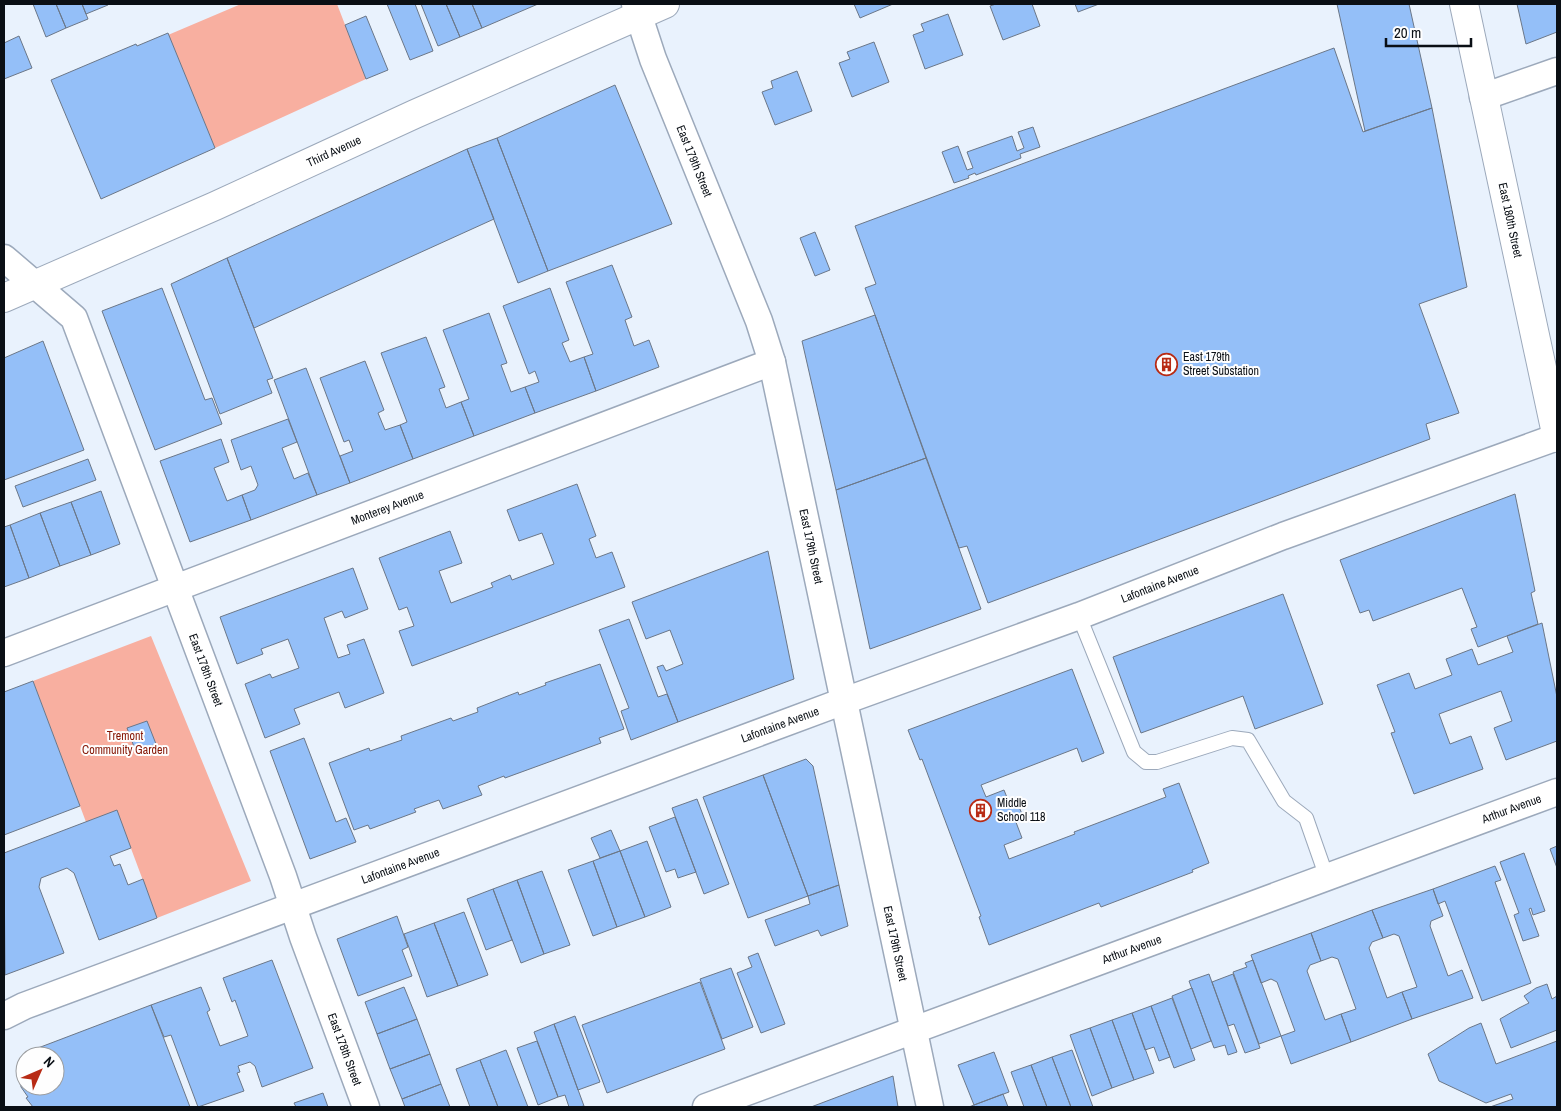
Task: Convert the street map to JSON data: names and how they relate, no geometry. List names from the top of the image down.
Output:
{
  "streets": {
    "main road": ["Third Avenue", "East 180th Street"],
    "street": [
      "East 179th Street",
      "Monterey Avenue",
      "Lafontaine Avenue",
      "East 178th Street",
      "Arthur Avenue"
    ]
  },
  "crossings": [
    ["Third Avenue", "East 179th Street"],
    ["Third Avenue", "East 178th Street"],
    ["East 179th Street", "Monterey Avenue"],
    ["East 179th Street", "Lafontaine Avenue"],
    ["East 179th Street", "Arthur Avenue"],
    ["East 180th Street", "Lafontaine Avenue"],
    ["Monterey Avenue", "East 178th Street"],
    ["Lafontaine Avenue", "East 178th Street"]
  ],
  "parks": ["Tremont Community Garden"],
  "places": {
    "building": ["East 179th Street Substation", "Middle School 118"]
  },
  "scale_bar": "20 m",
  "north": "top right"
}
